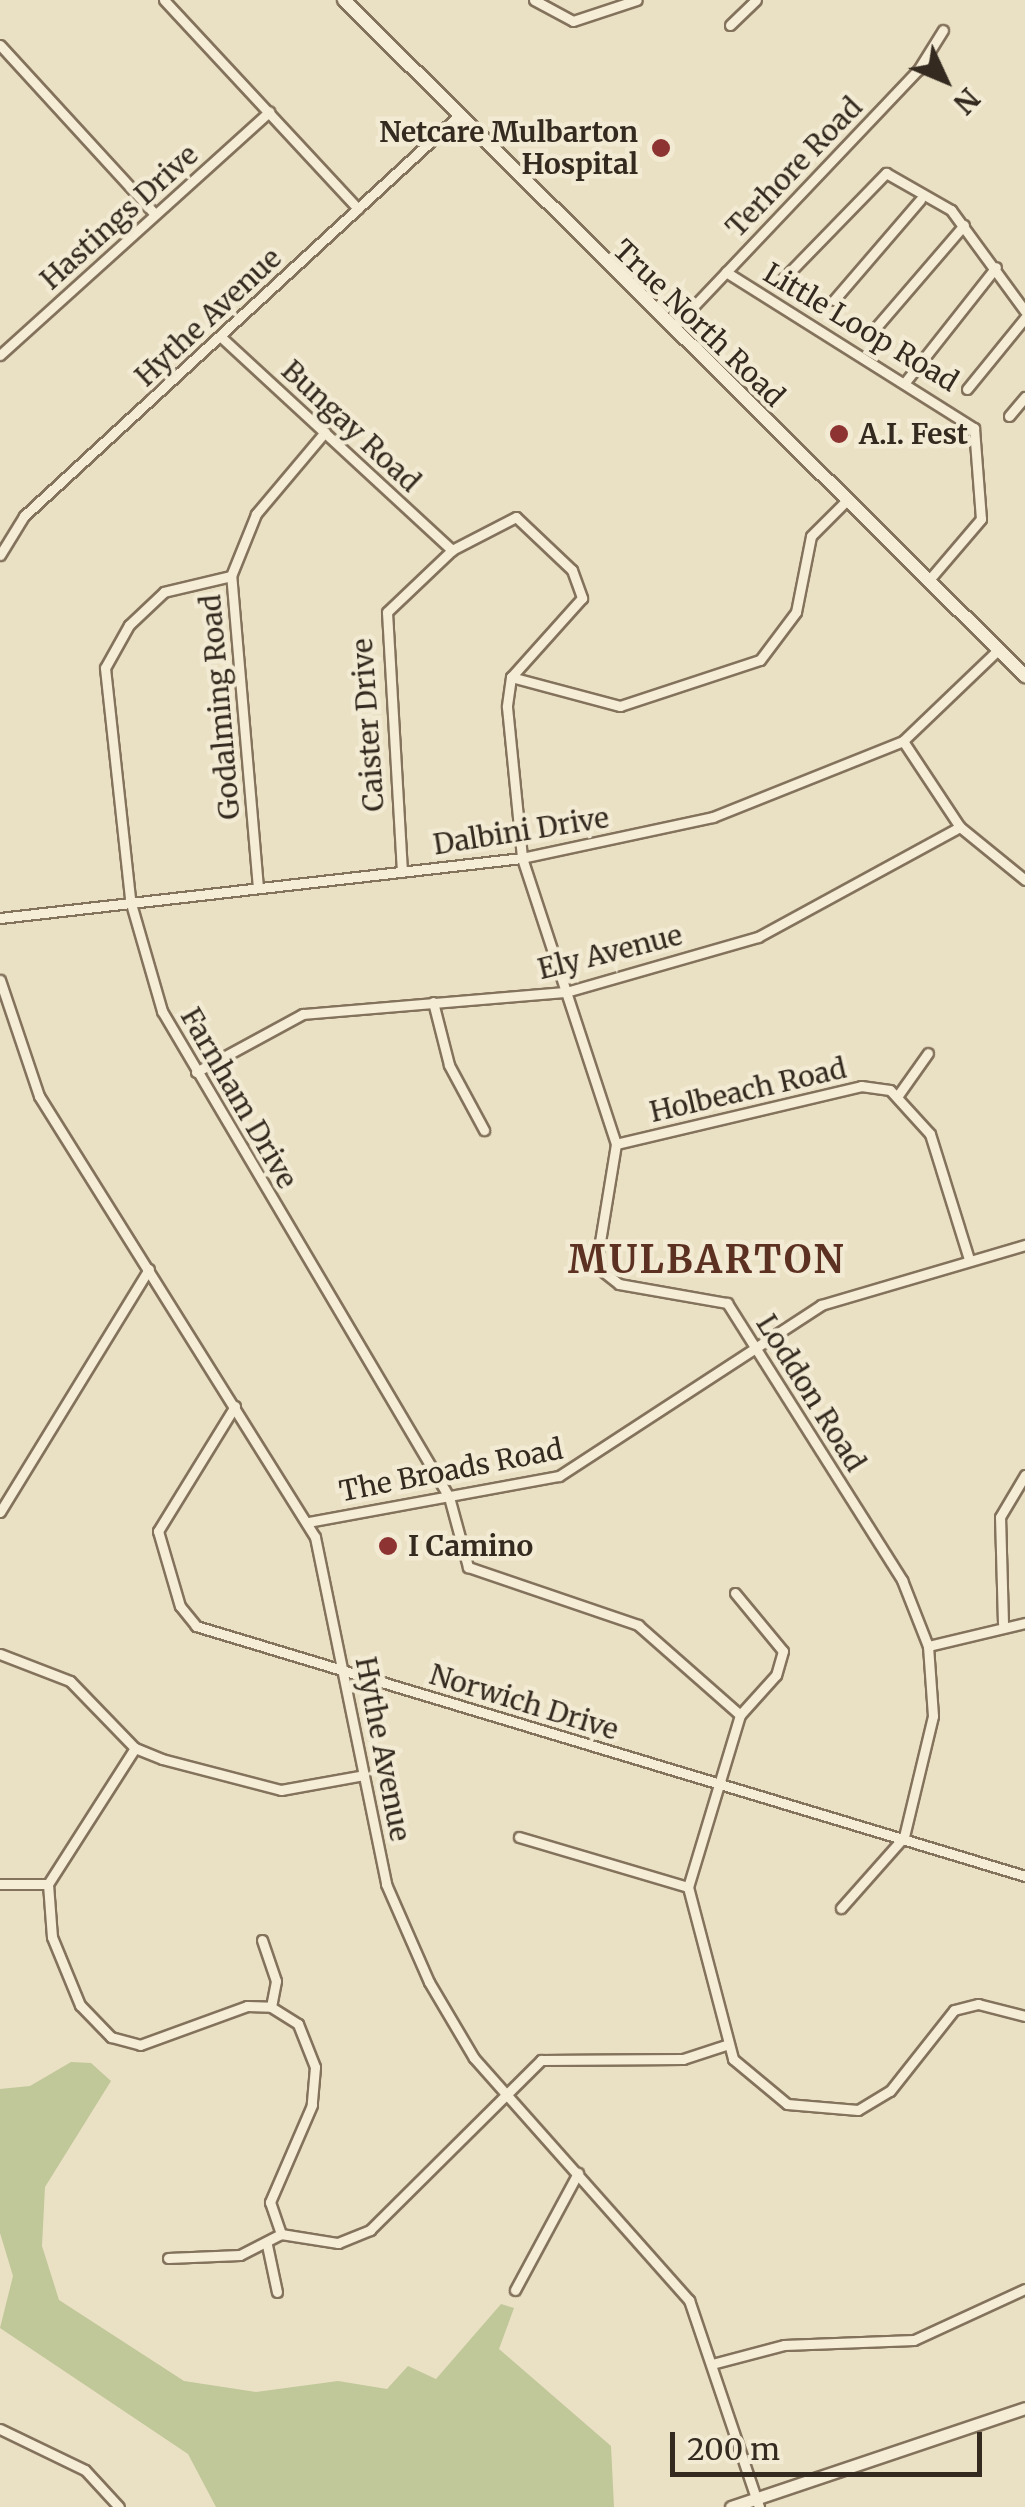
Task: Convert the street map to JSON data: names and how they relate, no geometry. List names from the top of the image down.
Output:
{
  "streets": {
    "main road": ["True North Road"],
    "street": [
      "Terhore Road",
      "Hastings Drive",
      "Hythe Avenue",
      "Little Loop Road",
      "Bungay Road",
      "Godalming Road",
      "Caister Drive",
      "Dalbini Drive",
      "Ely Avenue",
      "Holbeach Road",
      "Farnham Drive",
      "Loddon Road",
      "The Broads Road",
      "Norwich Drive"
    ]
  },
  "crossings": [
    ["Terhore Road", "True North Road"],
    ["Terhore Road", "Little Loop Road"],
    ["Hythe Avenue", "True North Road"],
    ["Hythe Avenue", "Bungay Road"],
    ["Hythe Avenue", "The Broads Road"],
    ["Hythe Avenue", "Norwich Drive"],
    ["True North Road", "Little Loop Road"],
    ["True North Road", "Dalbini Drive"],
    ["Bungay Road", "Godalming Road"],
    ["Bungay Road", "Caister Drive"],
    ["Godalming Road", "Dalbini Drive"],
    ["Godalming Road", "Farnham Drive"],
    ["Caister Drive", "Dalbini Drive"],
    ["Caister Drive", "Loddon Road"],
    ["Dalbini Drive", "Farnham Drive"],
    ["Dalbini Drive", "Loddon Road"],
    ["Ely Avenue", "Farnham Drive"],
    ["Ely Avenue", "Loddon Road"],
    ["Holbeach Road", "Loddon Road"],
    ["Farnham Drive", "The Broads Road"],
    ["Loddon Road", "The Broads Road"],
    ["Loddon Road", "Norwich Drive"]
  ],
  "districts": ["MULBARTON"],
  "places": ["Netcare Mulbarton Hospital", "A.I. Fest", "I Camino"],
  "scale_bar": "200 m",
  "north": "bottom right"
}
